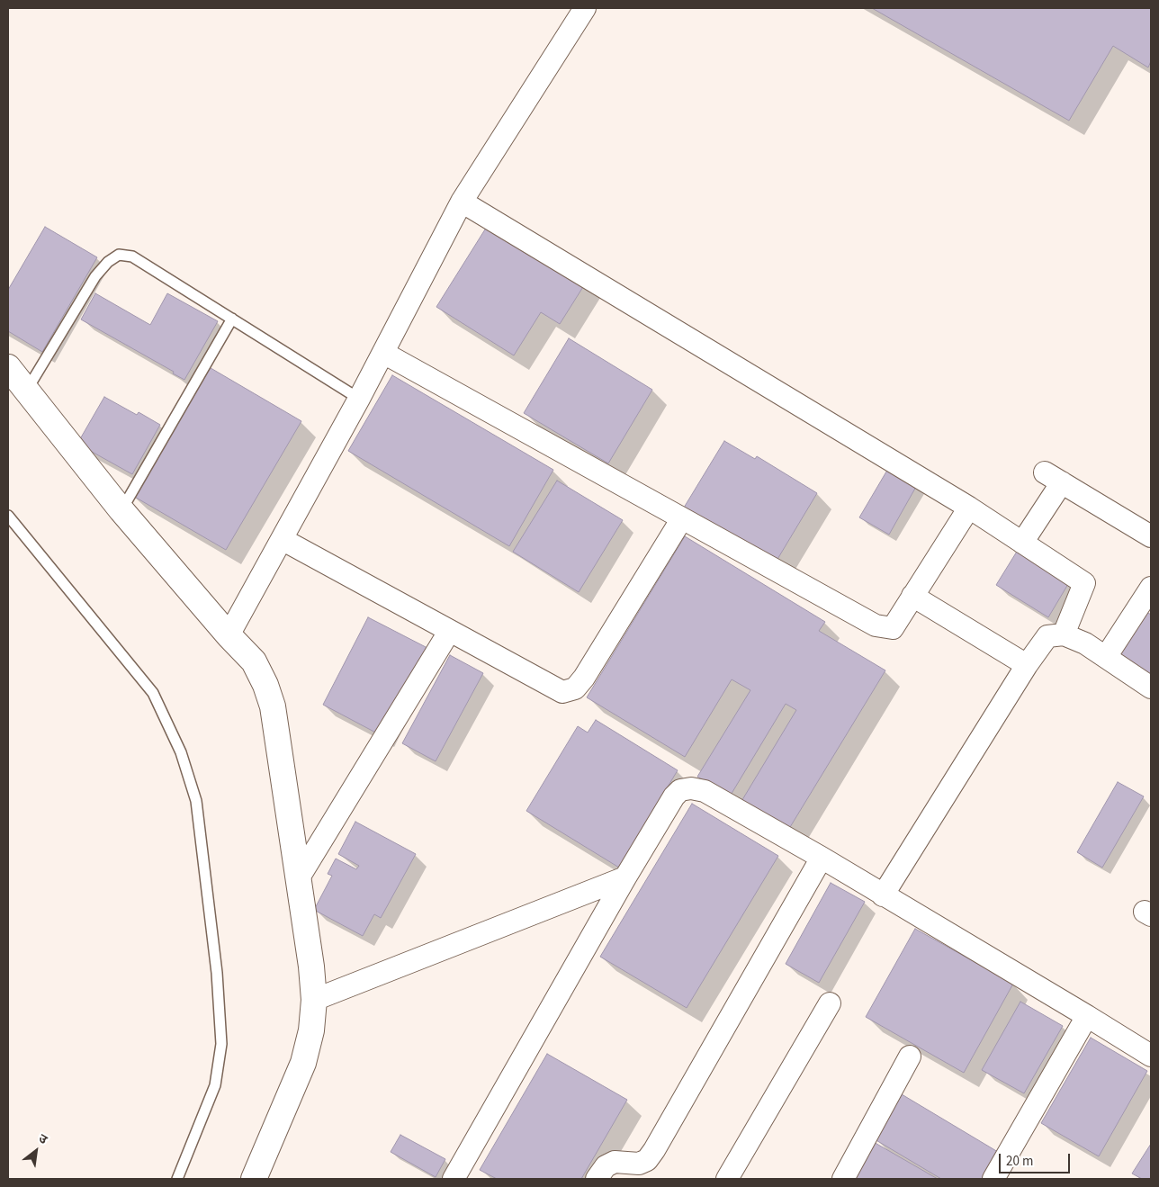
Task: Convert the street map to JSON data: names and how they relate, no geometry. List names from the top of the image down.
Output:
{
  "scale_bar": "20 m",
  "north": "top right"
}
